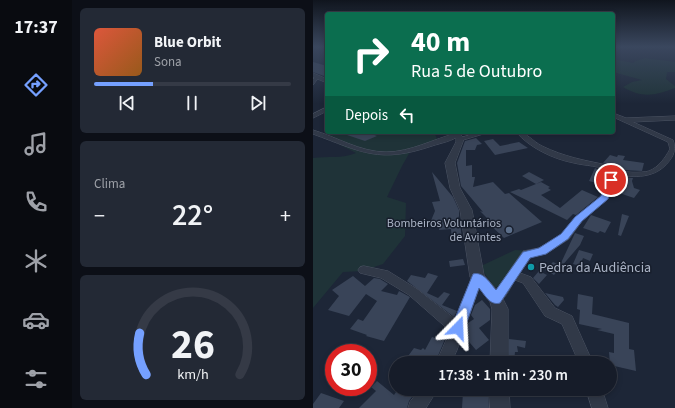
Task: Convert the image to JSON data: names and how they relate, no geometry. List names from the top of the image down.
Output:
{
  "places": ["Bombeiros Voluntários de Avintes", "Pedra da Audiência"],
  "page": {
    "tabs": "17:37",
    "turn": ["40 m", "Rua 5 de Outubro"],
    "song": ["Blue Orbit", "Sona"],
    "then": "Depois",
    "tile": "Clima",
    "heat": ["−", "22°", "+"],
    "limit": "30",
    "trip": "17:38 · 1 min · 230 m",
    "gauge": ["26", "km/h"]
  }
}
